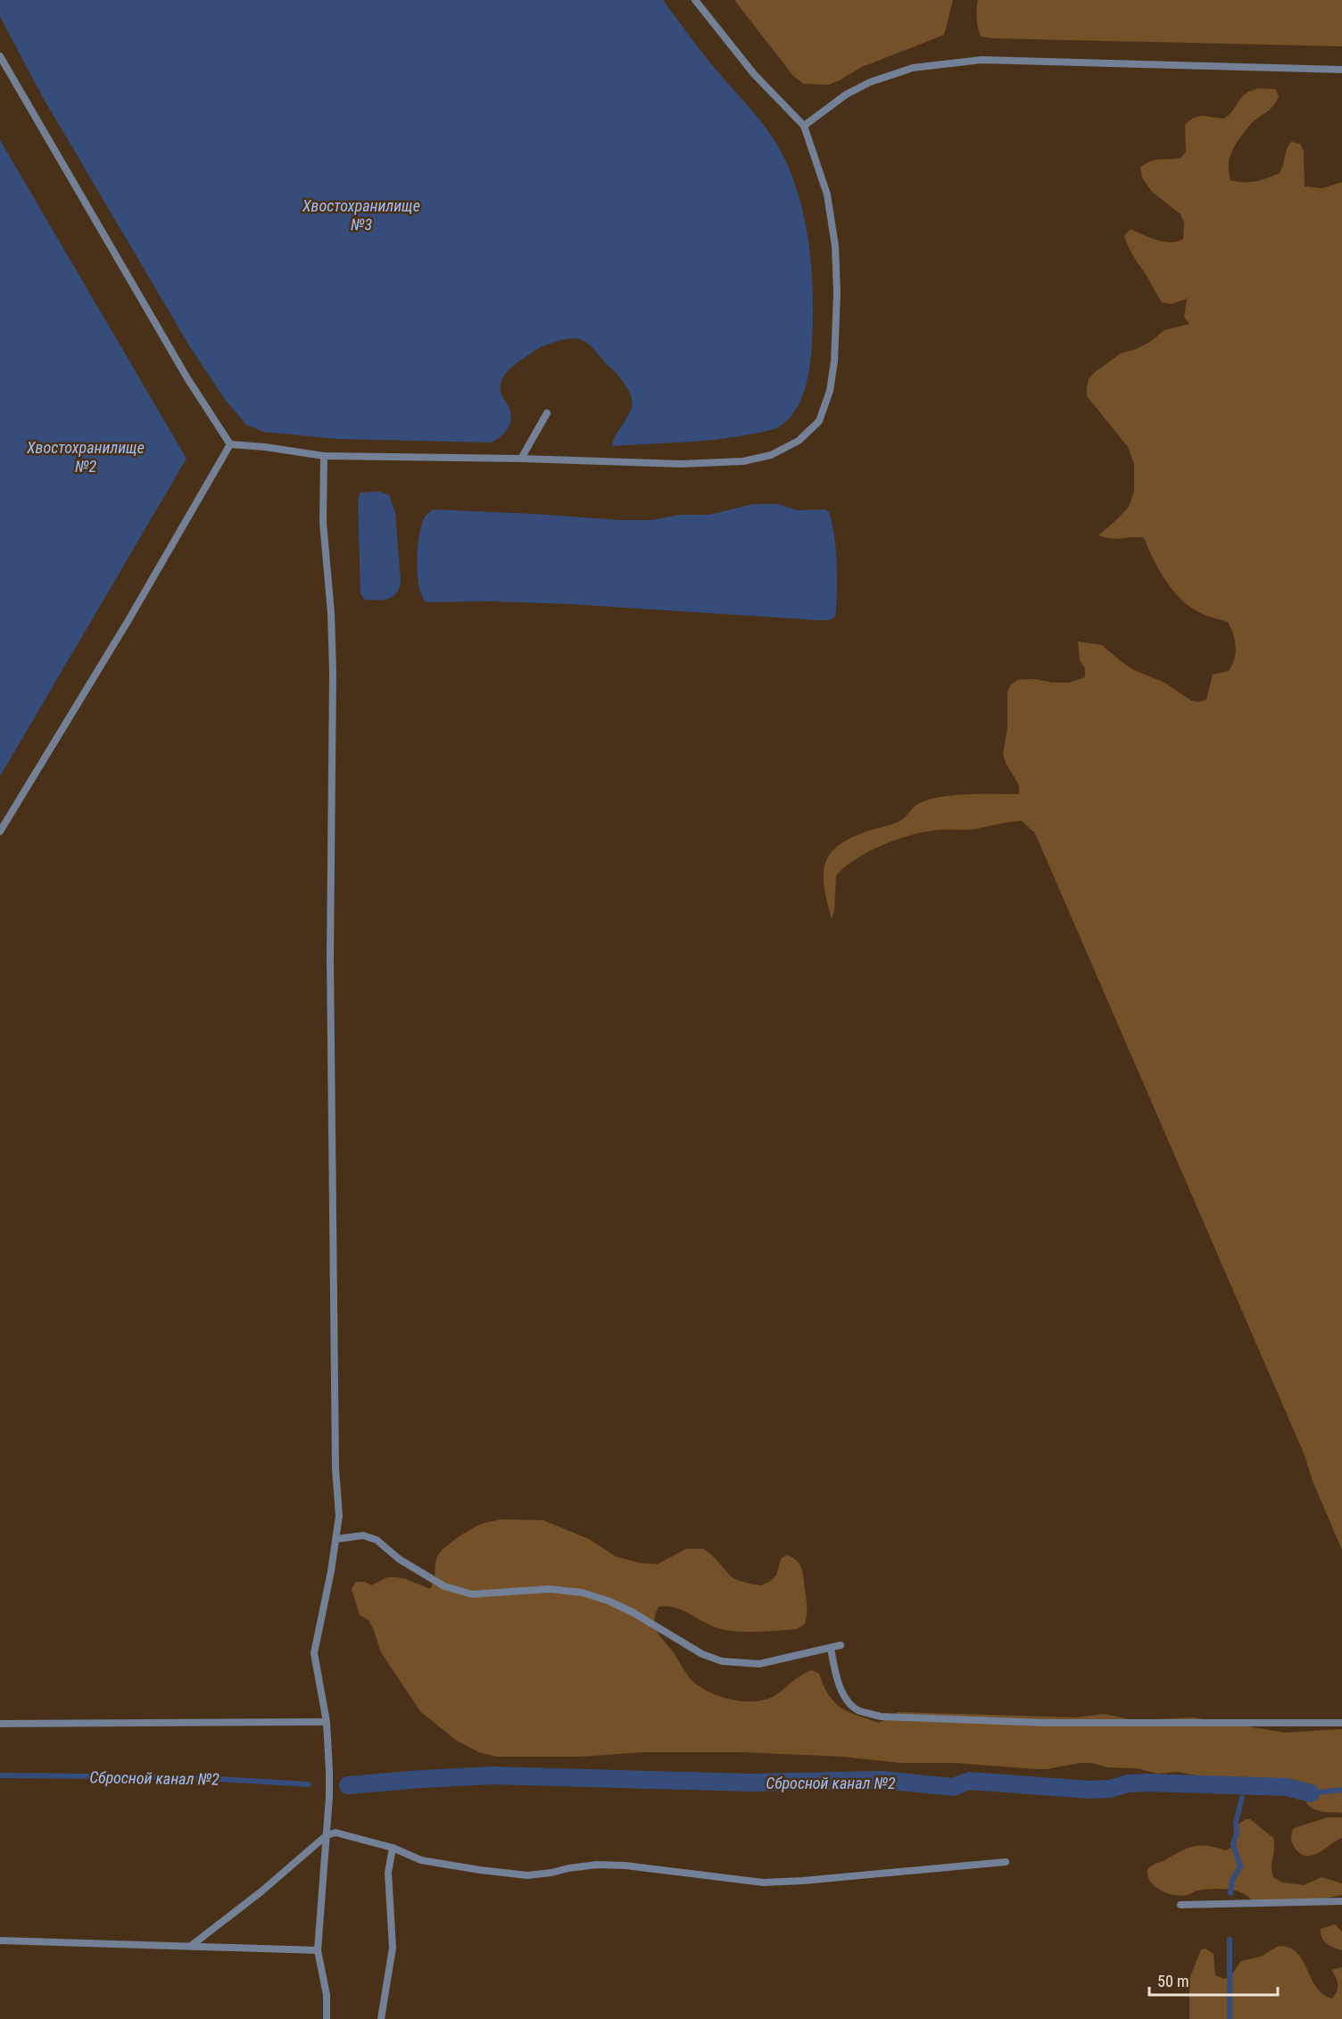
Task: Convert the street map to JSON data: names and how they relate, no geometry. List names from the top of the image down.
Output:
{
  "water": ["Хвостохранилище №3", "Хвостохранилище №2", "Сбросной канал №2"],
  "scale_bar": "50 m"
}
